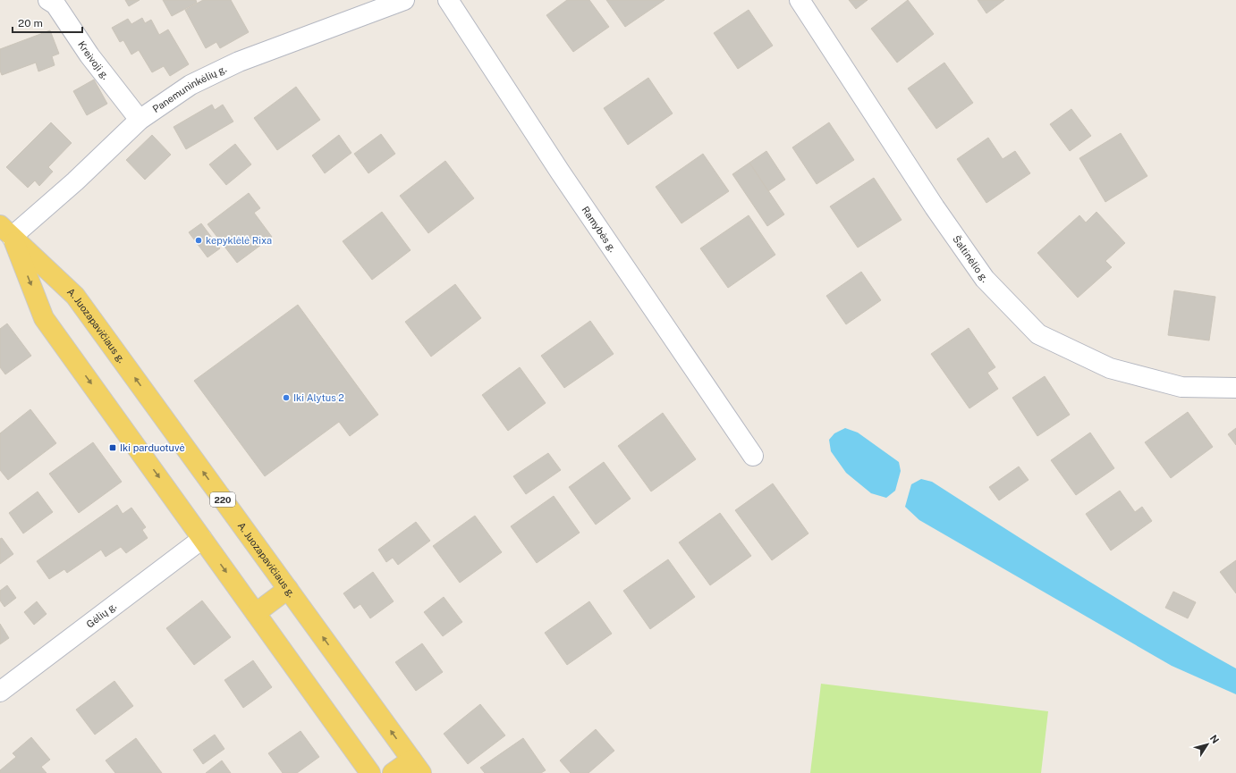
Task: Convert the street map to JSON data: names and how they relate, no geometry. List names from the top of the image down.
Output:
{
  "streets": {
    "main road": ["A. Juozapavičiaus g.", "220"],
    "street": [
      "Kreivoji g.",
      "Panemuninkėlių g.",
      "Ramybės g.",
      "Šaltinėlio g.",
      "Gėlių g."
    ]
  },
  "crossings": [
    ["Kreivoji g.", "Panemuninkėlių g."],
    ["Panemuninkėlių g.", "A. Juozapavičiaus g."]
  ],
  "places": {
    "other": ["kepyklėlė Rixa", "Iki Alytus 2"],
    "transit": ["Iki parduotuvė"]
  },
  "scale_bar": "20 m",
  "north": "top right"
}
